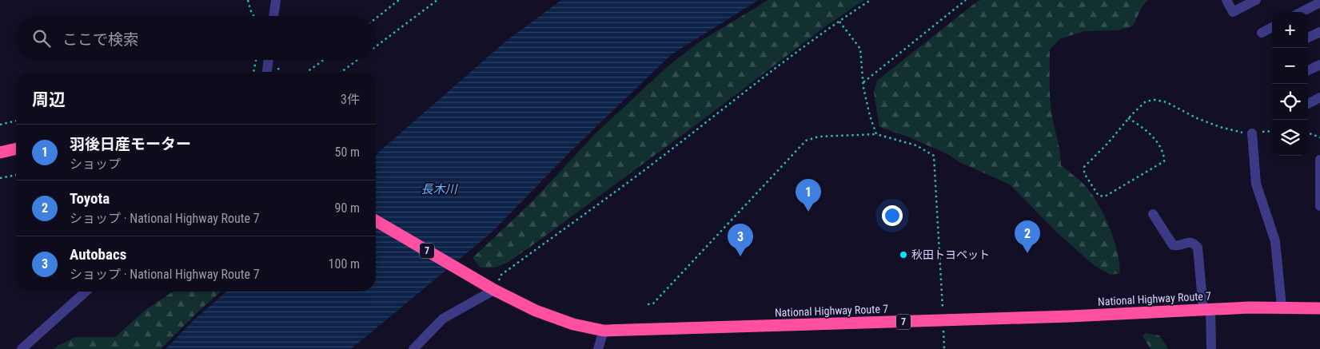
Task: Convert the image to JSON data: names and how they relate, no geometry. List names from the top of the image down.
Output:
{
  "streets": {
    "highway": ["7", "National Highway Route 7"]
  },
  "water": ["長木川"],
  "places": ["秋田トヨペット"],
  "page": {
    "map_buttons": ["+", "−"],
    "search": "ここで検索",
    "heading": ["周辺", "3件"],
    "list": [
      {
        "mark": "1",
        "name": "羽後日産モーター",
        "note": "ショップ",
        "value": "50 m"
      },
      {
        "mark": "2",
        "name": "Toyota",
        "note": "ショップ · National Highway Route 7",
        "value": "90 m"
      },
      {
        "mark": "3",
        "name": "Autobacs",
        "note": "ショップ · National Highway Route 7",
        "value": "100 m"
      }
    ],
    "pins": ["1", "2", "3"]
  }
}
